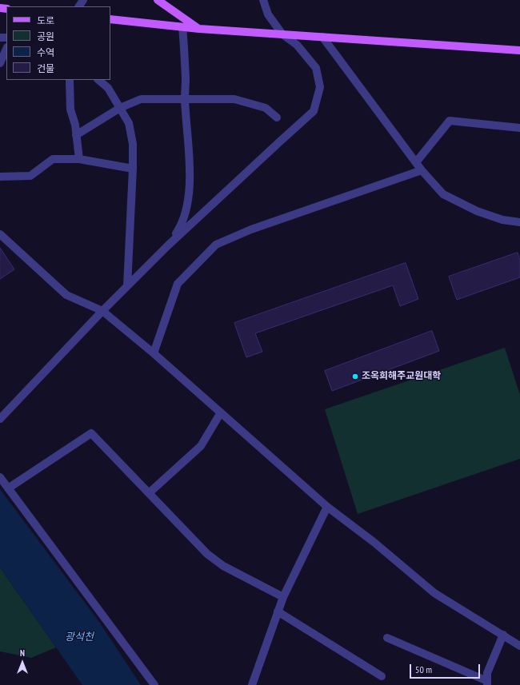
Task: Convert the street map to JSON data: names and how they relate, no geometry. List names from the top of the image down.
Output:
{
  "water": ["광석천"],
  "places": ["조옥희해주교원대학"],
  "legend": [
    "도로",
    "공원",
    "수역",
    "건물"
  ],
  "scale_bar": "50 m",
  "north": "top"
}
